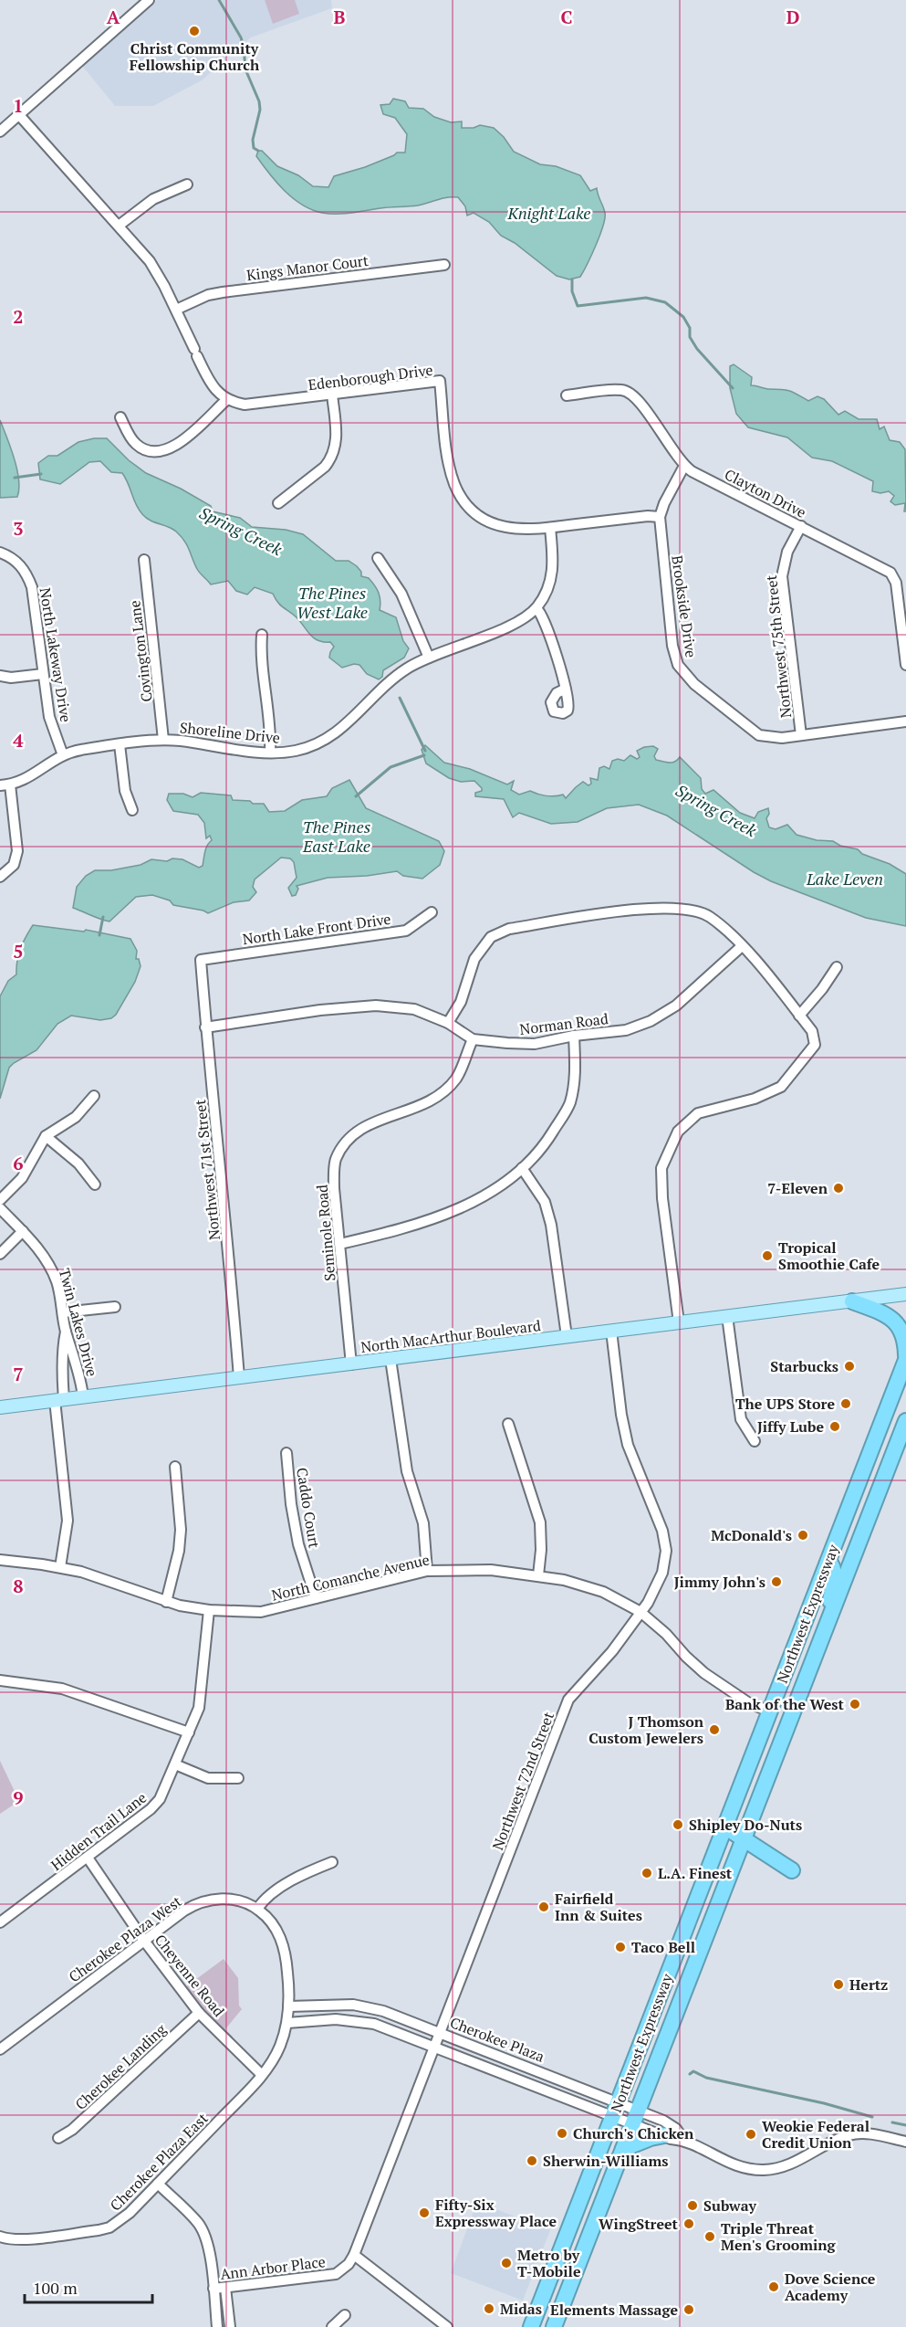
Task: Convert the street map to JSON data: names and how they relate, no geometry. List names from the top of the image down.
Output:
{
  "streets": {
    "highway": ["Northwest Expressway"],
    "main road": ["North MacArthur Boulevard"],
    "street": [
      "Kings Manor Court",
      "Edenborough Drive",
      "Clayton Drive",
      "Brookside Drive",
      "Northwest 75th Street",
      "Covington Lane",
      "North Lakeway Drive",
      "Shoreline Drive",
      "North Lake Front Drive",
      "Norman Road",
      "Northwest 71st Street",
      "Seminole Road",
      "Twin Lakes Drive",
      "Caddo Court",
      "North Comanche Avenue",
      "Northwest 72nd Street",
      "Hidden Trail Lane",
      "Cherokee Plaza West",
      "Cheyenne Road",
      "Cherokee Plaza",
      "Cherokee Landing",
      "Cherokee Plaza East",
      "Ann Arbor Place"
    ]
  },
  "crossings": [
    ["Edenborough Drive", "Brookside Drive"],
    ["Edenborough Drive", "Shoreline Drive"],
    ["Clayton Drive", "Brookside Drive"],
    ["Clayton Drive", "Northwest 75th Street"],
    ["Brookside Drive", "Northwest 75th Street"],
    ["Covington Lane", "Shoreline Drive"],
    ["North Lakeway Drive", "Shoreline Drive"],
    ["North Lake Front Drive", "Northwest 71st Street"],
    ["Norman Road", "Northwest 71st Street"],
    ["Norman Road", "Seminole Road"],
    ["Northwest 71st Street", "North MacArthur Boulevard"],
    ["Seminole Road", "North MacArthur Boulevard"],
    ["Twin Lakes Drive", "North MacArthur Boulevard"],
    ["North MacArthur Boulevard", "Northwest 72nd Street"],
    ["Caddo Court", "North Comanche Avenue"],
    ["North Comanche Avenue", "Northwest Expressway"],
    ["North Comanche Avenue", "Northwest 72nd Street"],
    ["North Comanche Avenue", "Hidden Trail Lane"],
    ["Northwest Expressway", "Cherokee Plaza"],
    ["Northwest 72nd Street", "Cherokee Plaza"],
    ["Northwest 72nd Street", "Ann Arbor Place"],
    ["Hidden Trail Lane", "Cheyenne Road"],
    ["Cherokee Plaza West", "Cheyenne Road"],
    ["Cheyenne Road", "Cherokee Landing"],
    ["Cheyenne Road", "Cherokee Plaza East"],
    ["Cherokee Plaza", "Cherokee Plaza East"]
  ],
  "water": [
    "Knight Lake",
    "Spring Creek",
    "The Pines West Lake",
    "The Pines East Lake",
    "Lake Leven"
  ],
  "places": [
    "Christ Community Fellowship Church",
    "7-Eleven",
    "Tropical Smoothie Cafe",
    "Starbucks",
    "The UPS Store",
    "Jiffy Lube",
    "McDonald's",
    "Jimmy John's",
    "Bank of the West",
    "J Thomson Custom Jewelers",
    "Shipley Do-Nuts",
    "L.A. Finest",
    "Fairfield Inn & Suites",
    "Taco Bell",
    "Hertz",
    "Church's Chicken",
    "Weokie Federal Credit Union",
    "Sherwin-Williams",
    "Subway",
    "Fifty-Six Expressway Place",
    "WingStreet",
    "Triple Threat Men's Grooming",
    "Metro by T-Mobile",
    "Dove Science Academy",
    "Midas",
    "Elements Massage"
  ],
  "scale_bar": "100 m",
  "grid": {
    "columns": [
      "A",
      "B",
      "C",
      "D"
    ],
    "rows": [
      "1",
      "2",
      "3",
      "4",
      "5",
      "6",
      "7",
      "8",
      "9"
    ]
  }
}
